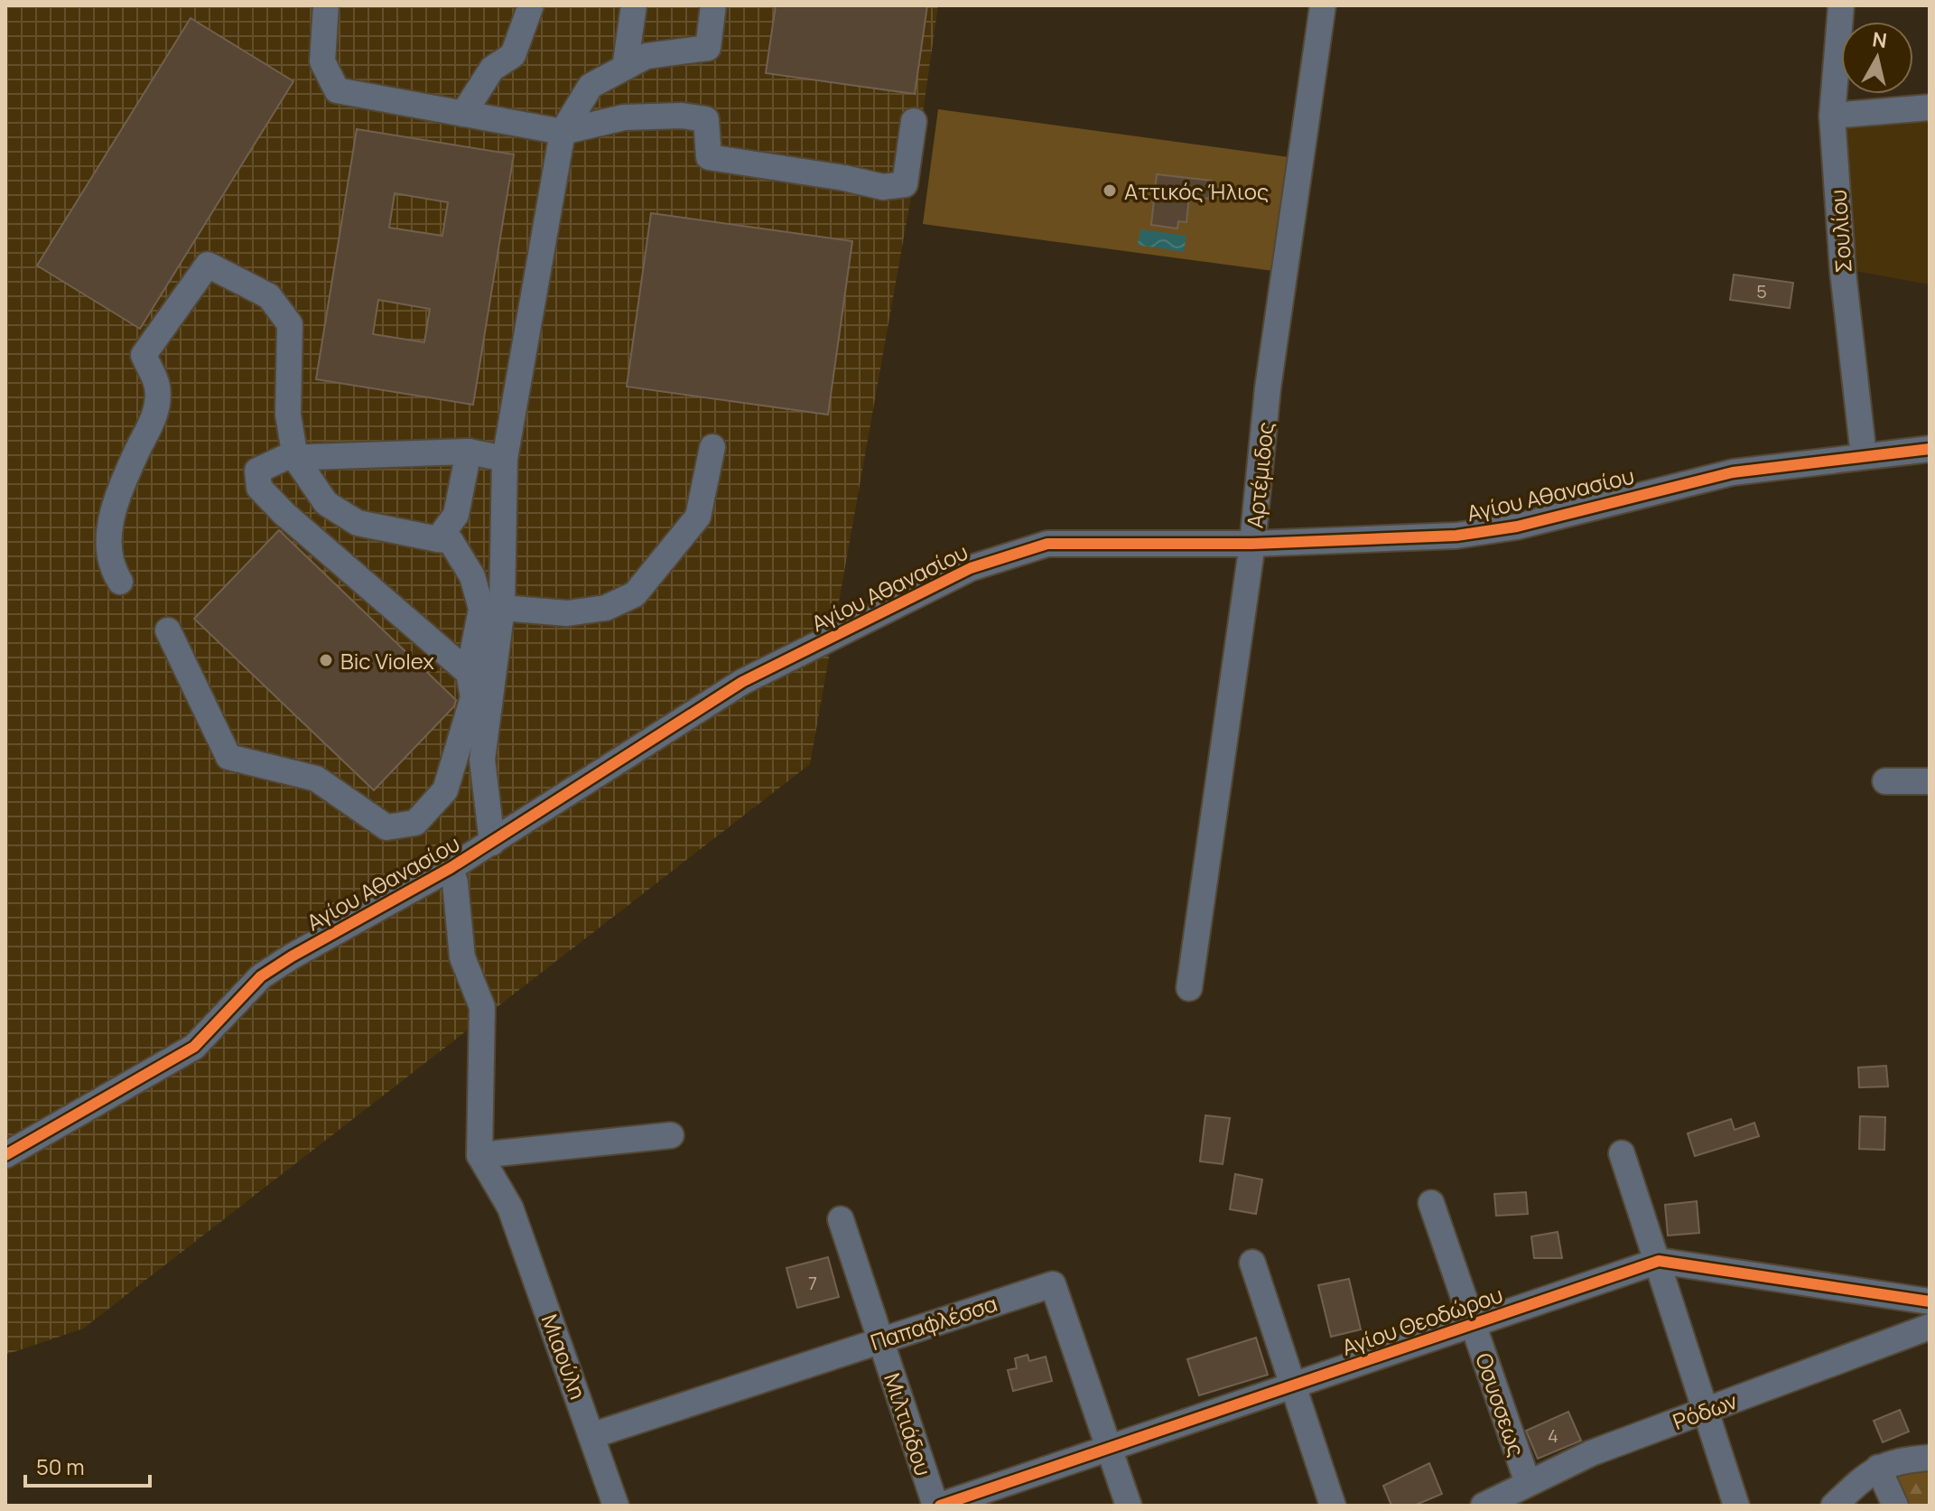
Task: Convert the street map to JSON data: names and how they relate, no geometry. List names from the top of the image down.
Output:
{
  "streets": {
    "street": [
      "Σουλίου",
      "Αρτέμιδος",
      "Αγίου Αθανασίου",
      "Αγίου Θεοδώρου",
      "Παπαφλέσσα",
      "Μιαούλη",
      "Οσυσσεως",
      "Ρόδων",
      "Μιλτιάδου"
    ]
  },
  "crossings": [
    ["Σουλίου", "Αγίου Αθανασίου"],
    ["Αρτέμιδος", "Αγίου Αθανασίου"],
    ["Αγίου Θεοδώρου", "Παπαφλέσσα"],
    ["Αγίου Θεοδώρου", "Οσυσσεως"],
    ["Αγίου Θεοδώρου", "Μιλτιάδου"],
    ["Παπαφλέσσα", "Μιαούλη"],
    ["Παπαφλέσσα", "Μιλτιάδου"],
    ["Οσυσσεως", "Ρόδων"]
  ],
  "places": ["Αττικός Ήλιος", "Bic Violex"],
  "house_numbers": ["5", "7", "4"],
  "scale_bar": "50 m",
  "north": "top"
}
